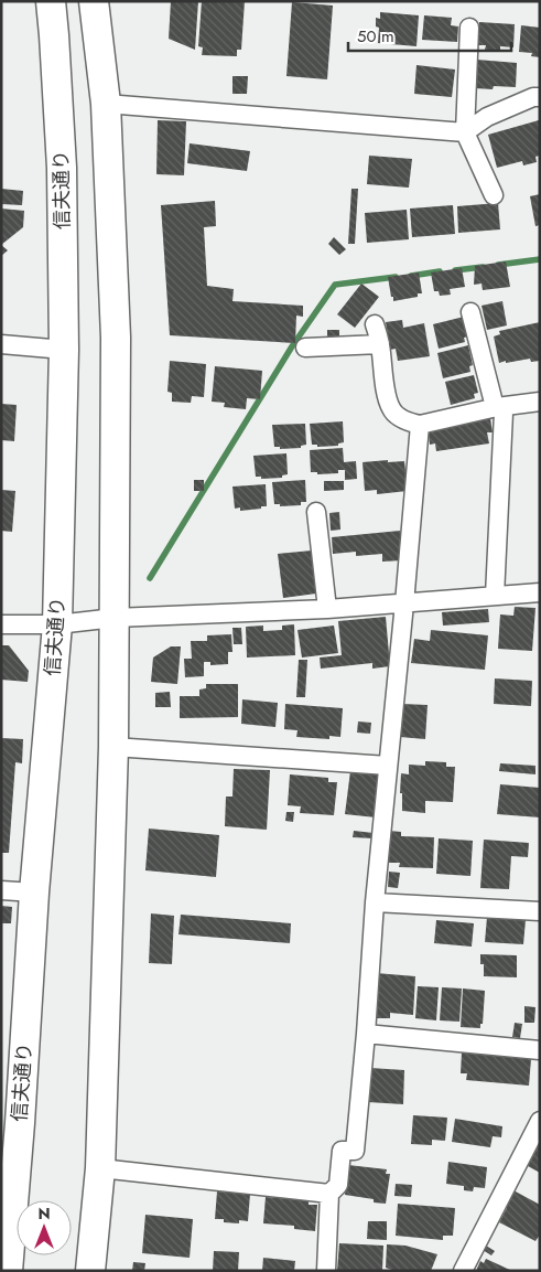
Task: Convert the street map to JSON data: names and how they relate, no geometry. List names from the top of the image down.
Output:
{
  "streets": {
    "highway": ["信夫通り"]
  },
  "scale_bar": "50 m",
  "north": "top"
}
